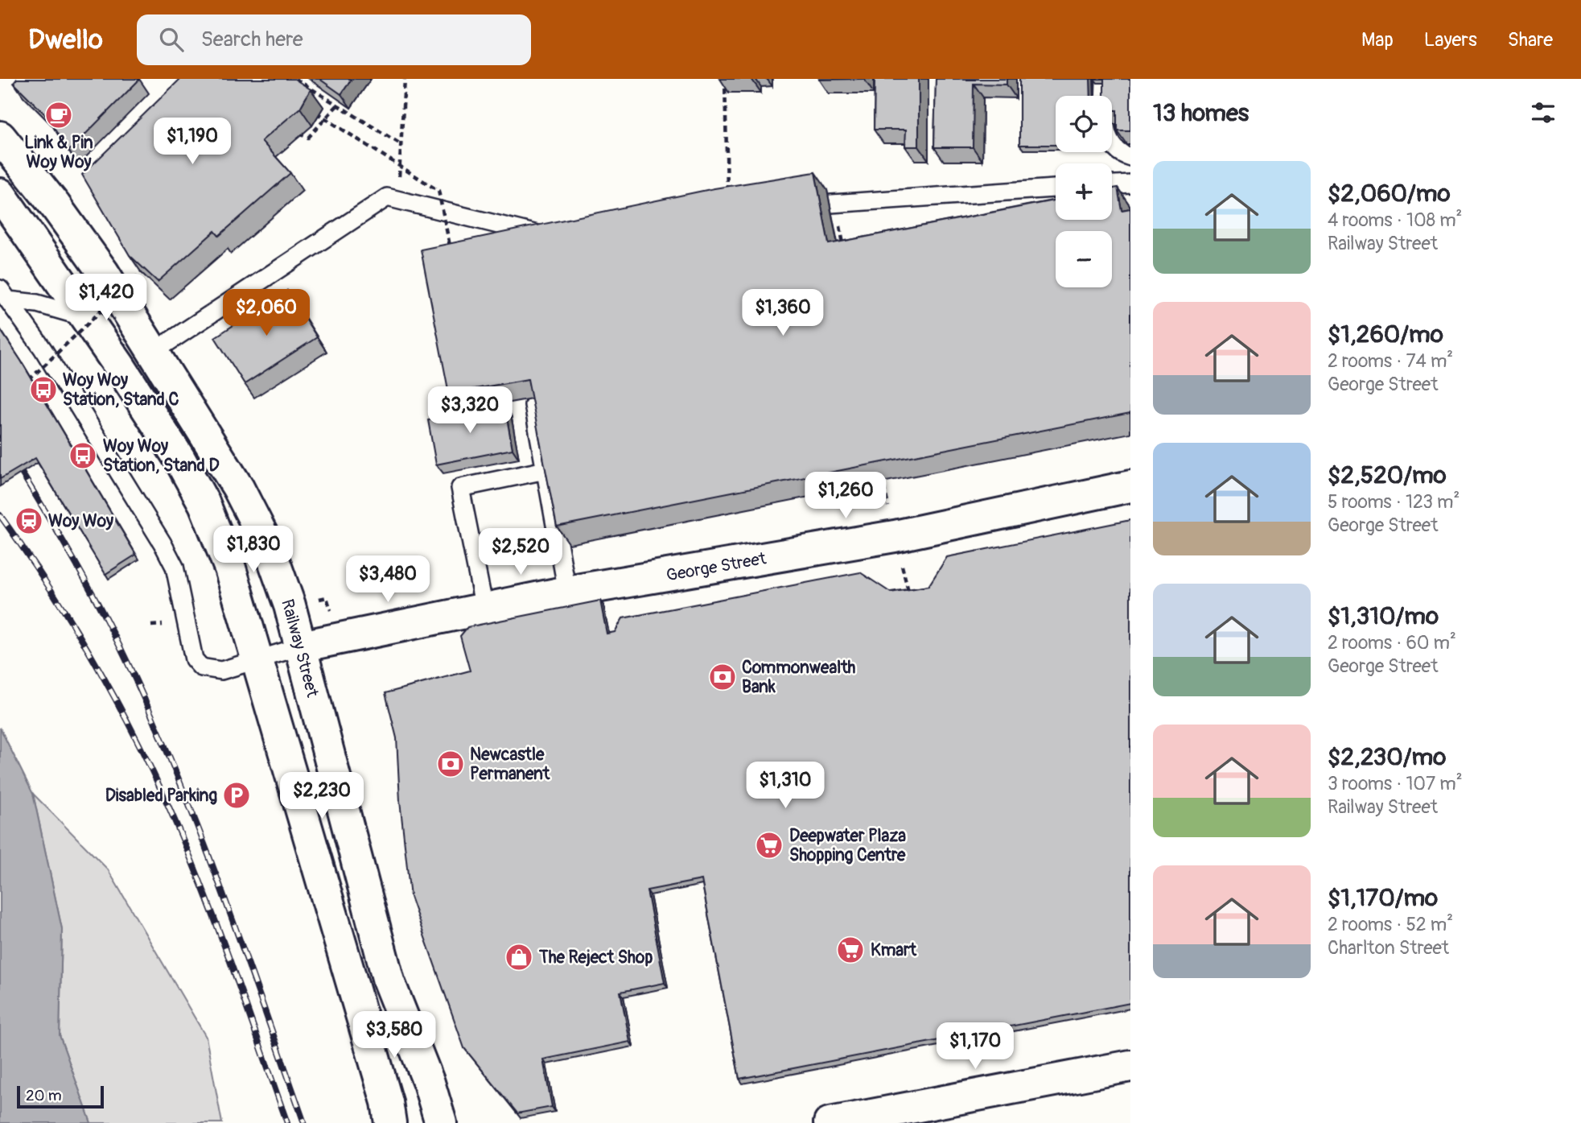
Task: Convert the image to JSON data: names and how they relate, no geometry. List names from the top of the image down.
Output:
{
  "streets": {
    "main road": ["George Street", "Railway Street"]
  },
  "crossings": [
    ["George Street", "Railway Street"]
  ],
  "places": {
    "cafe": ["Link & Pin Woy Woy"],
    "bus stop": ["Woy Woy Station, Stand C", "Woy Woy Station, Stand D"],
    "station": ["Woy Woy"],
    "bank": ["Commonwealth Bank", "Newcastle Permanent"],
    "parking": ["Disabled Parking"],
    "supermarket": ["Deepwater Plaza Shopping Centre", "Kmart"],
    "shop": ["The Reject Shop"]
  },
  "scale_bar": "20 m",
  "page": {
    "header": "Dwello",
    "search": "Search here",
    "nav": ["Map", "Layers", "Share"],
    "heading": "13 homes",
    "map_buttons": ["+", "−"],
    "price": [
      "$1,190",
      "$1,420",
      "$2,060",
      "$1,360",
      "$3,320",
      "$1,260",
      "$1,830",
      "$2,520",
      "$3,480",
      "$1,310",
      "$2,230",
      "$3,580",
      "$1,170"
    ],
    "list": [
      {
        "name": "$2,060/mo",
        "note": "4 rooms · 108 m² · Railway Street"
      },
      {
        "name": "$1,260/mo",
        "note": "2 rooms · 74 m² · George Street"
      },
      {
        "name": "$2,520/mo",
        "note": "5 rooms · 123 m² · George Street"
      },
      {
        "name": "$1,310/mo",
        "note": "2 rooms · 60 m² · George Street"
      },
      {
        "name": "$2,230/mo",
        "note": "3 rooms · 107 m² · Railway Street"
      },
      {
        "name": "$1,170/mo",
        "note": "2 rooms · 52 m² · Charlton Street"
      }
    ],
    "scale": "20 m"
  }
}
